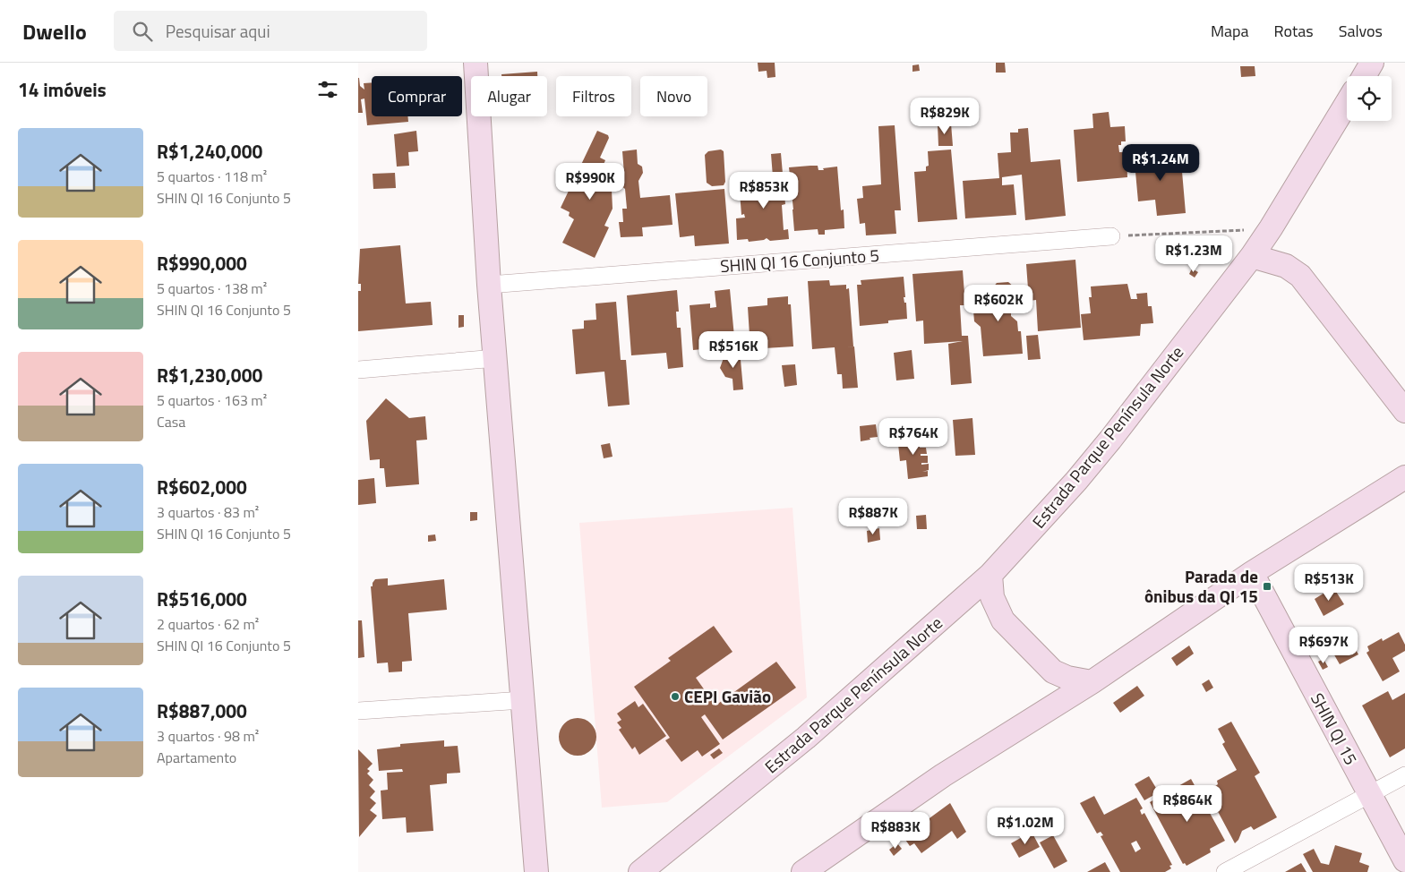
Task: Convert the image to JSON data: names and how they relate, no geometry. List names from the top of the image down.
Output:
{
  "streets": {
    "main road": ["Estrada Parque Península Norte", "SHIN QI 15"],
    "street": ["SHIN QI 16 Conjunto 5"]
  },
  "places": {
    "transit": ["Parada de ônibus da QI 15"],
    "other": ["CEPI Gavião"]
  },
  "page": {
    "header": "Dwello",
    "search": "Pesquisar aqui",
    "nav": ["Mapa", "Rotas", "Salvos"],
    "heading": "14 imóveis",
    "chip": [
      "Comprar",
      "Alugar",
      "Filtros",
      "Novo"
    ],
    "price": [
      "R$829K",
      "R$1.24M",
      "R$990K",
      "R$853K",
      "R$1.23M",
      "R$602K",
      "R$516K",
      "R$764K",
      "R$887K",
      "R$513K",
      "R$697K",
      "R$864K",
      "R$1.02M",
      "R$883K"
    ],
    "list": [
      {
        "name": "R$1,240,000",
        "note": "5 quartos · 118 m² · SHIN QI 16 Conjunto 5"
      },
      {
        "name": "R$990,000",
        "note": "5 quartos · 138 m² · SHIN QI 16 Conjunto 5"
      },
      {
        "name": "R$1,230,000",
        "note": "5 quartos · 163 m² · Casa"
      },
      {
        "name": "R$602,000",
        "note": "3 quartos · 83 m² · SHIN QI 16 Conjunto 5"
      },
      {
        "name": "R$516,000",
        "note": "2 quartos · 62 m² · SHIN QI 16 Conjunto 5"
      },
      {
        "name": "R$887,000",
        "note": "3 quartos · 98 m² · Apartamento"
      }
    ]
  }
}
